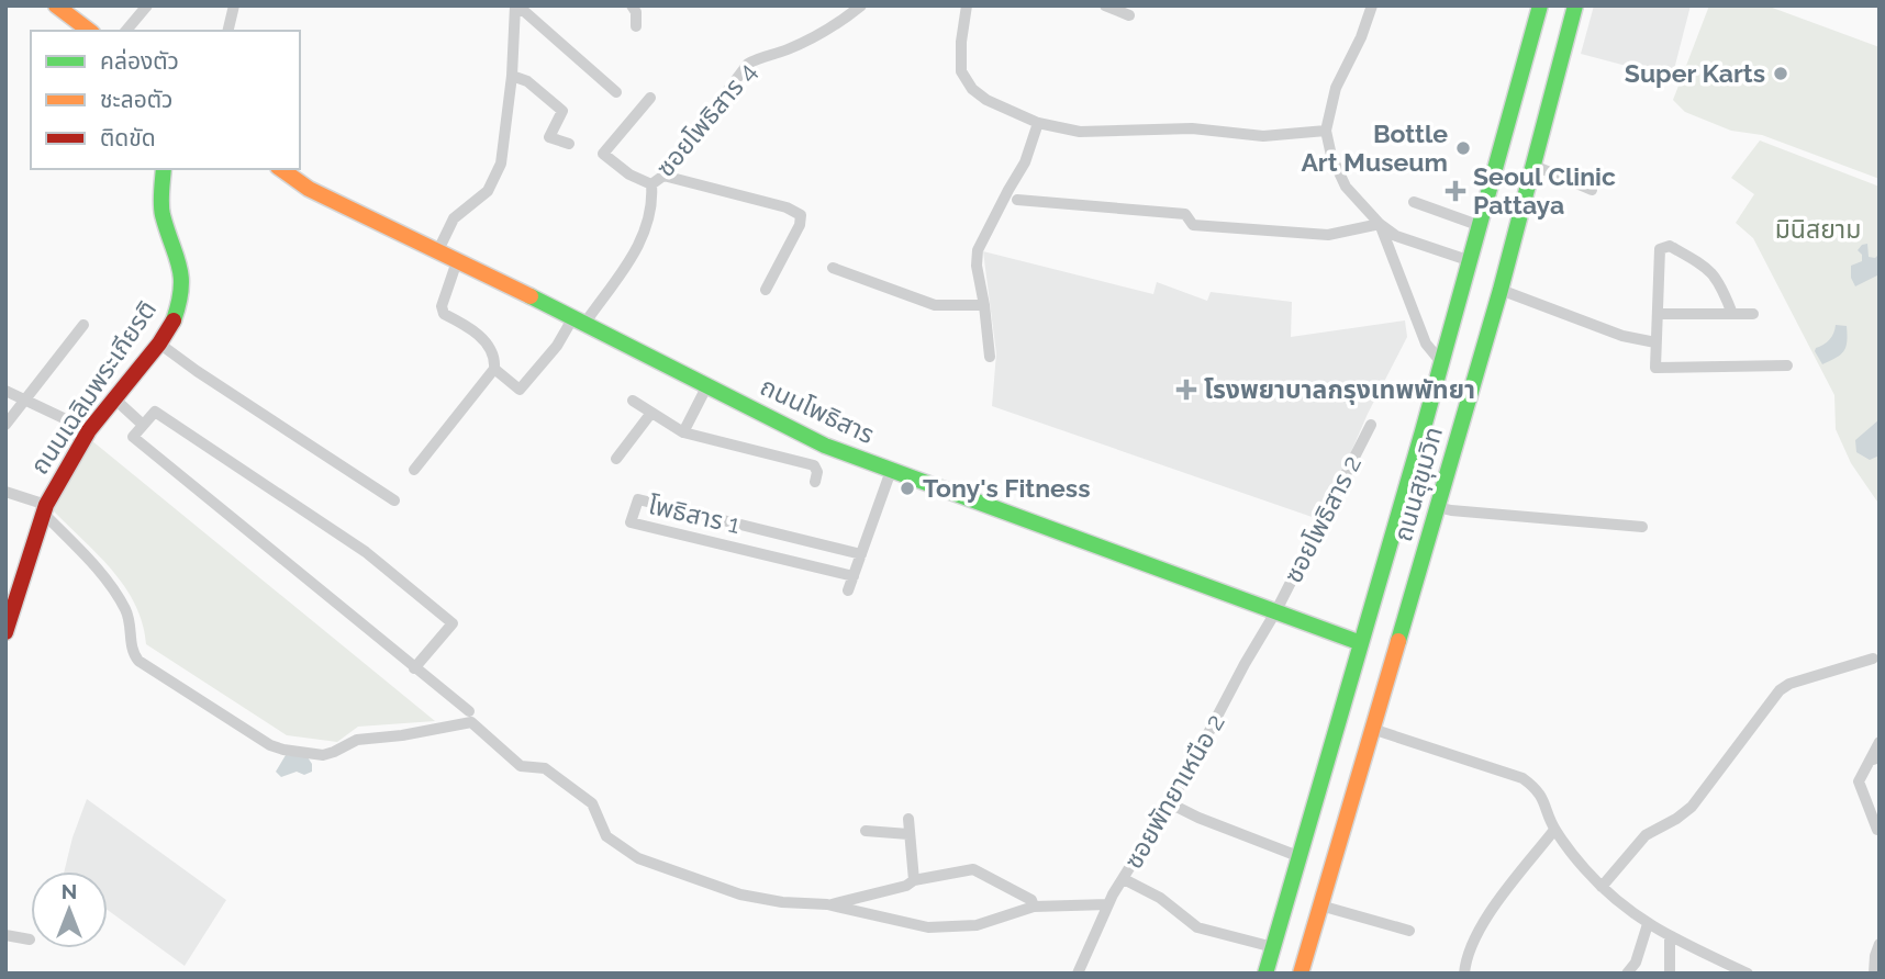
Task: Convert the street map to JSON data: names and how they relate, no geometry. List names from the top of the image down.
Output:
{
  "streets": {
    "main road": ["ถนนเฉลิมพระเกียรติ", "ถนนโพธิสาร", "ถนนสุขุมวิท"],
    "street": [
      "ซอยโพธิสาร 4",
      "โพธิสาร 1",
      "ซอยโพธิสาร 2",
      "ซอยพัทยาเหนือ 2"
    ]
  },
  "crossings": [
    ["ซอยโพธิสาร 4", "ถนนโพธิสาร"],
    ["ถนนโพธิสาร", "ถนนสุขุมวิท"],
    ["ถนนโพธิสาร", "ซอยโพธิสาร 2"],
    ["ถนนโพธิสาร", "ซอยพัทยาเหนือ 2"],
    ["ซอยโพธิสาร 2", "ซอยพัทยาเหนือ 2"]
  ],
  "parks": ["มินิสยาม"],
  "places": {
    "other": ["Super Karts", "Bottle Art Museum", "Tony's Fitness"],
    "health": ["Seoul Clinic Pattaya", "โรงพยาบาลกรุงเทพพัทยา"]
  },
  "legend": ["คล่องตัว", "ชะลอตัว", "ติดขัด"],
  "north": "top"
}
